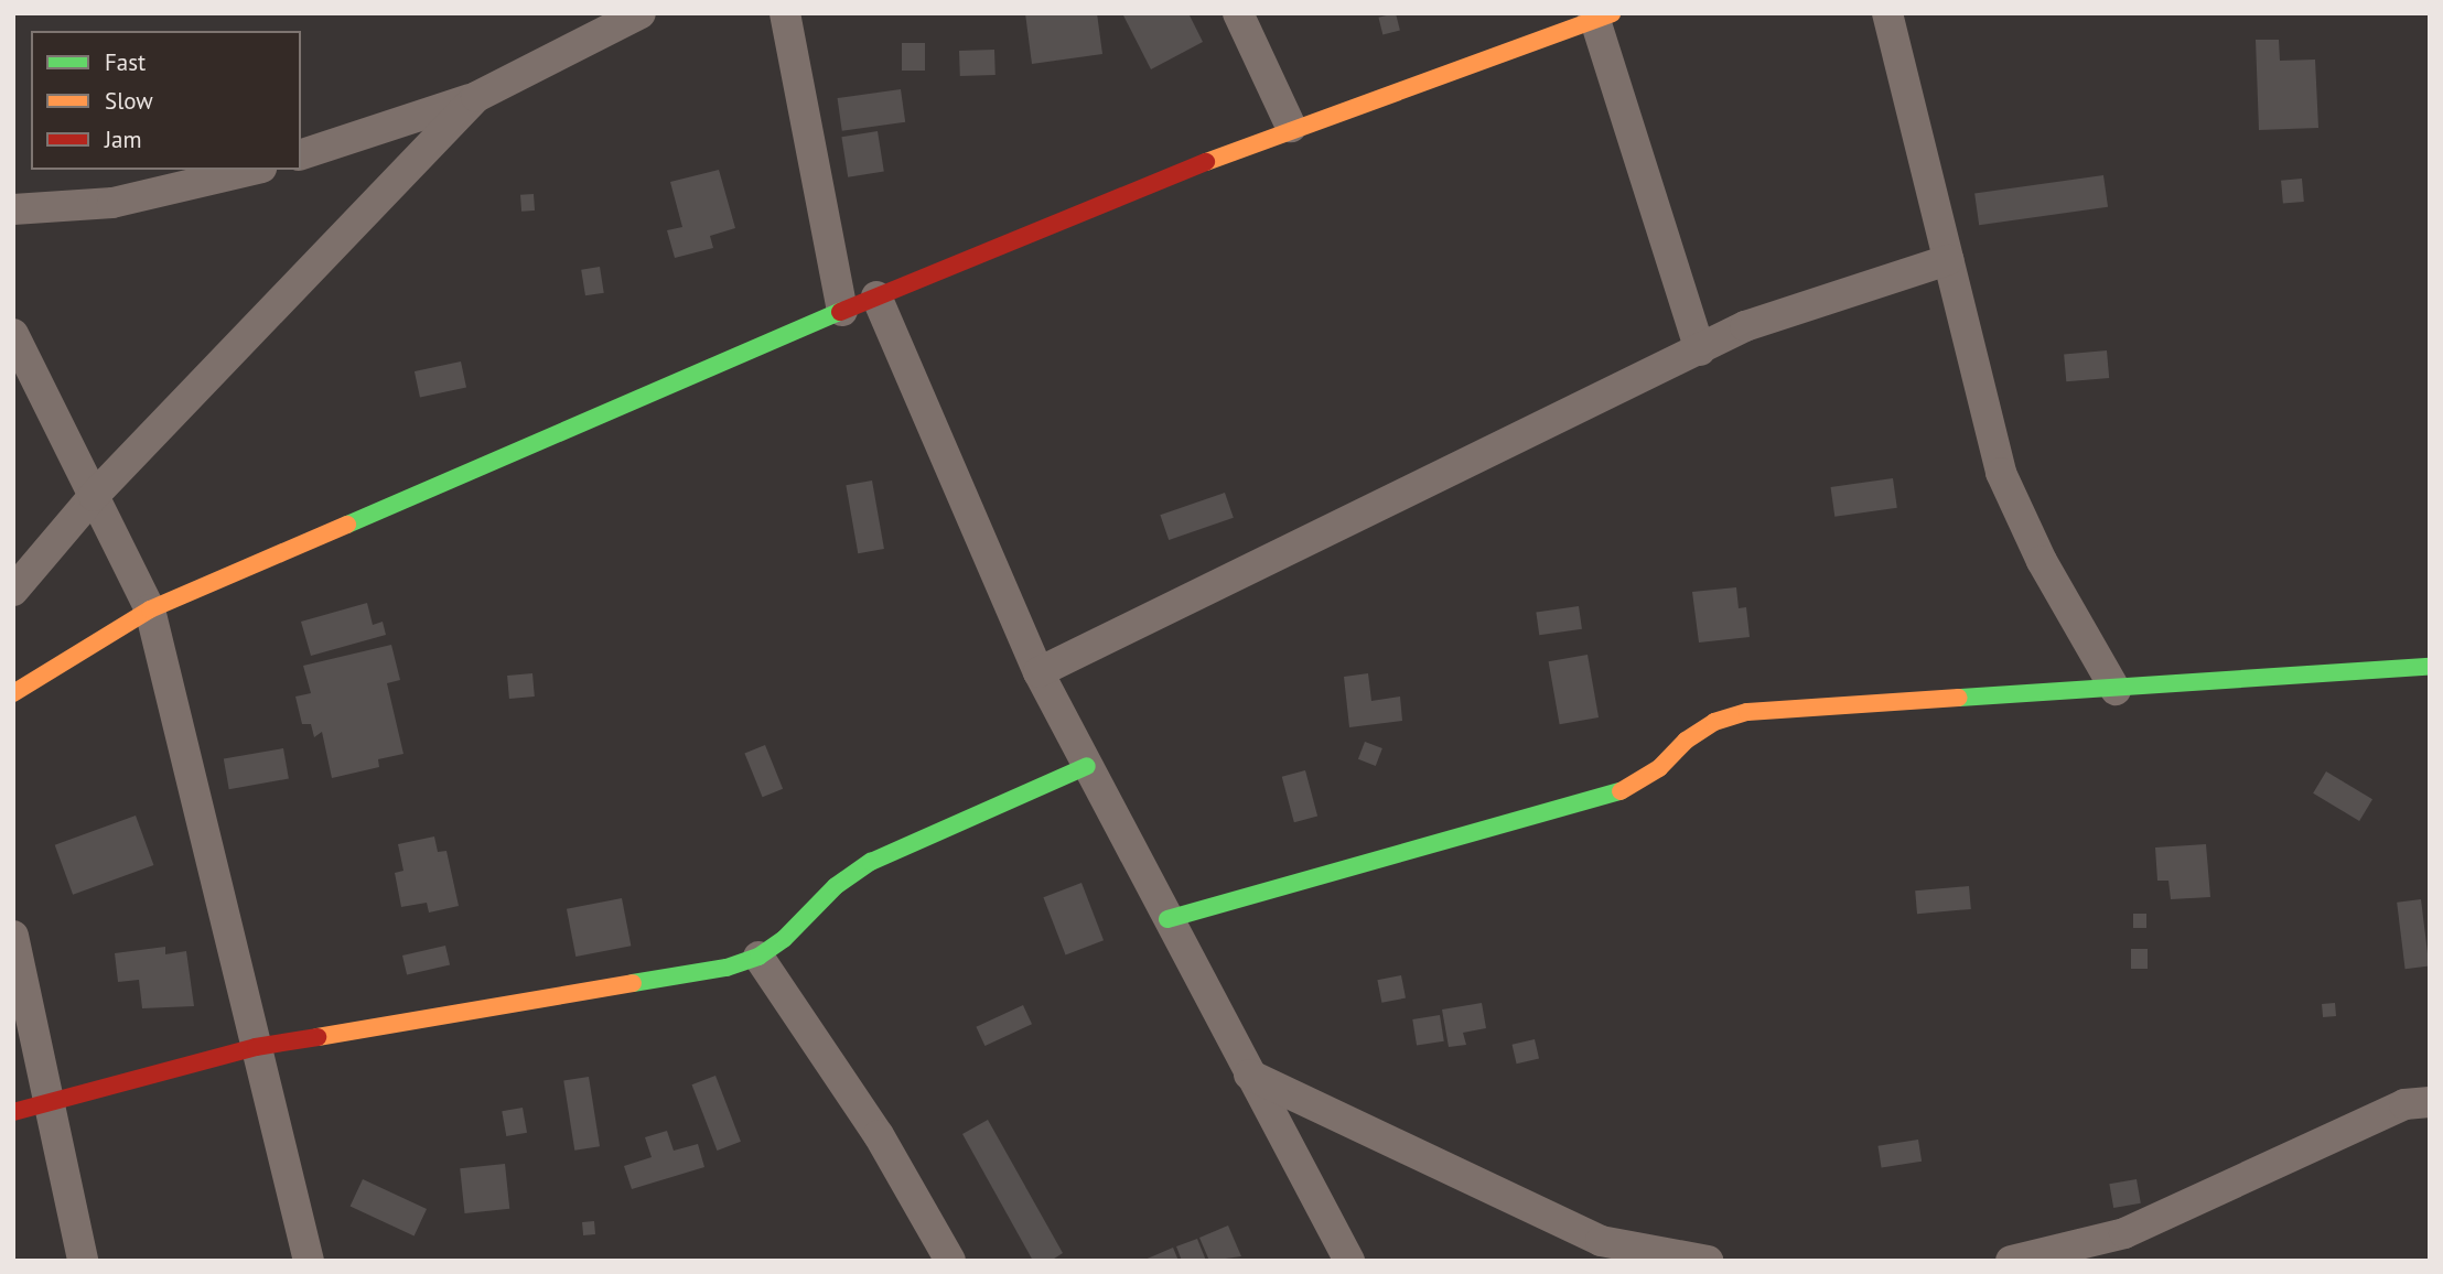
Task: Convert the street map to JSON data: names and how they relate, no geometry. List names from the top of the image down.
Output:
{
  "legend": ["Fast", "Slow", "Jam"]
}
